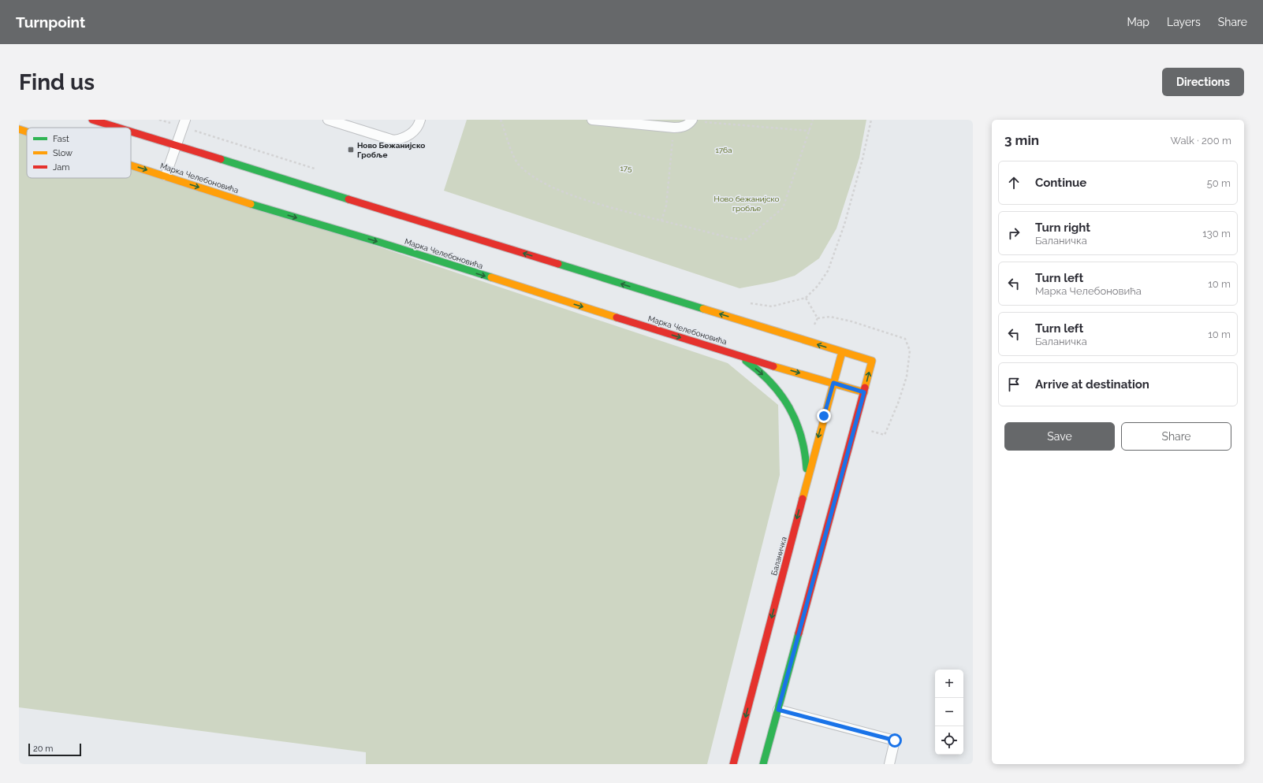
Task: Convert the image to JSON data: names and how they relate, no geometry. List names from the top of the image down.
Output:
{
  "streets": {
    "main road": ["Марка Челебоновића", "Баланичка"]
  },
  "crossings": [
    ["Марка Челебоновића", "Баланичка"]
  ],
  "parks": ["176a", "175", "Ново бежанијско гробље"],
  "places": {
    "transit": ["Ново Бежанијско Гробље"]
  },
  "legend": ["Fast", "Slow", "Jam"],
  "scale_bar": "20 m",
  "page": {
    "header": "Turnpoint",
    "nav": ["Map", "Layers", "Share"],
    "buttons": [
      "Directions",
      ["Save", "Share"]
    ],
    "title": "Find us",
    "heading": ["3 min", "Walk · 200 m"],
    "list": [
      ["Continue", "50 m"],
      ["Turn right", "Баланичка", "130 m"],
      ["Turn left", "Марка Челебоновића", "10 m"],
      ["Turn left", "Баланичка", "10 m"],
      "Arrive at destination"
    ],
    "map_buttons": ["+", "−"],
    "scale": "20 m"
  }
}
